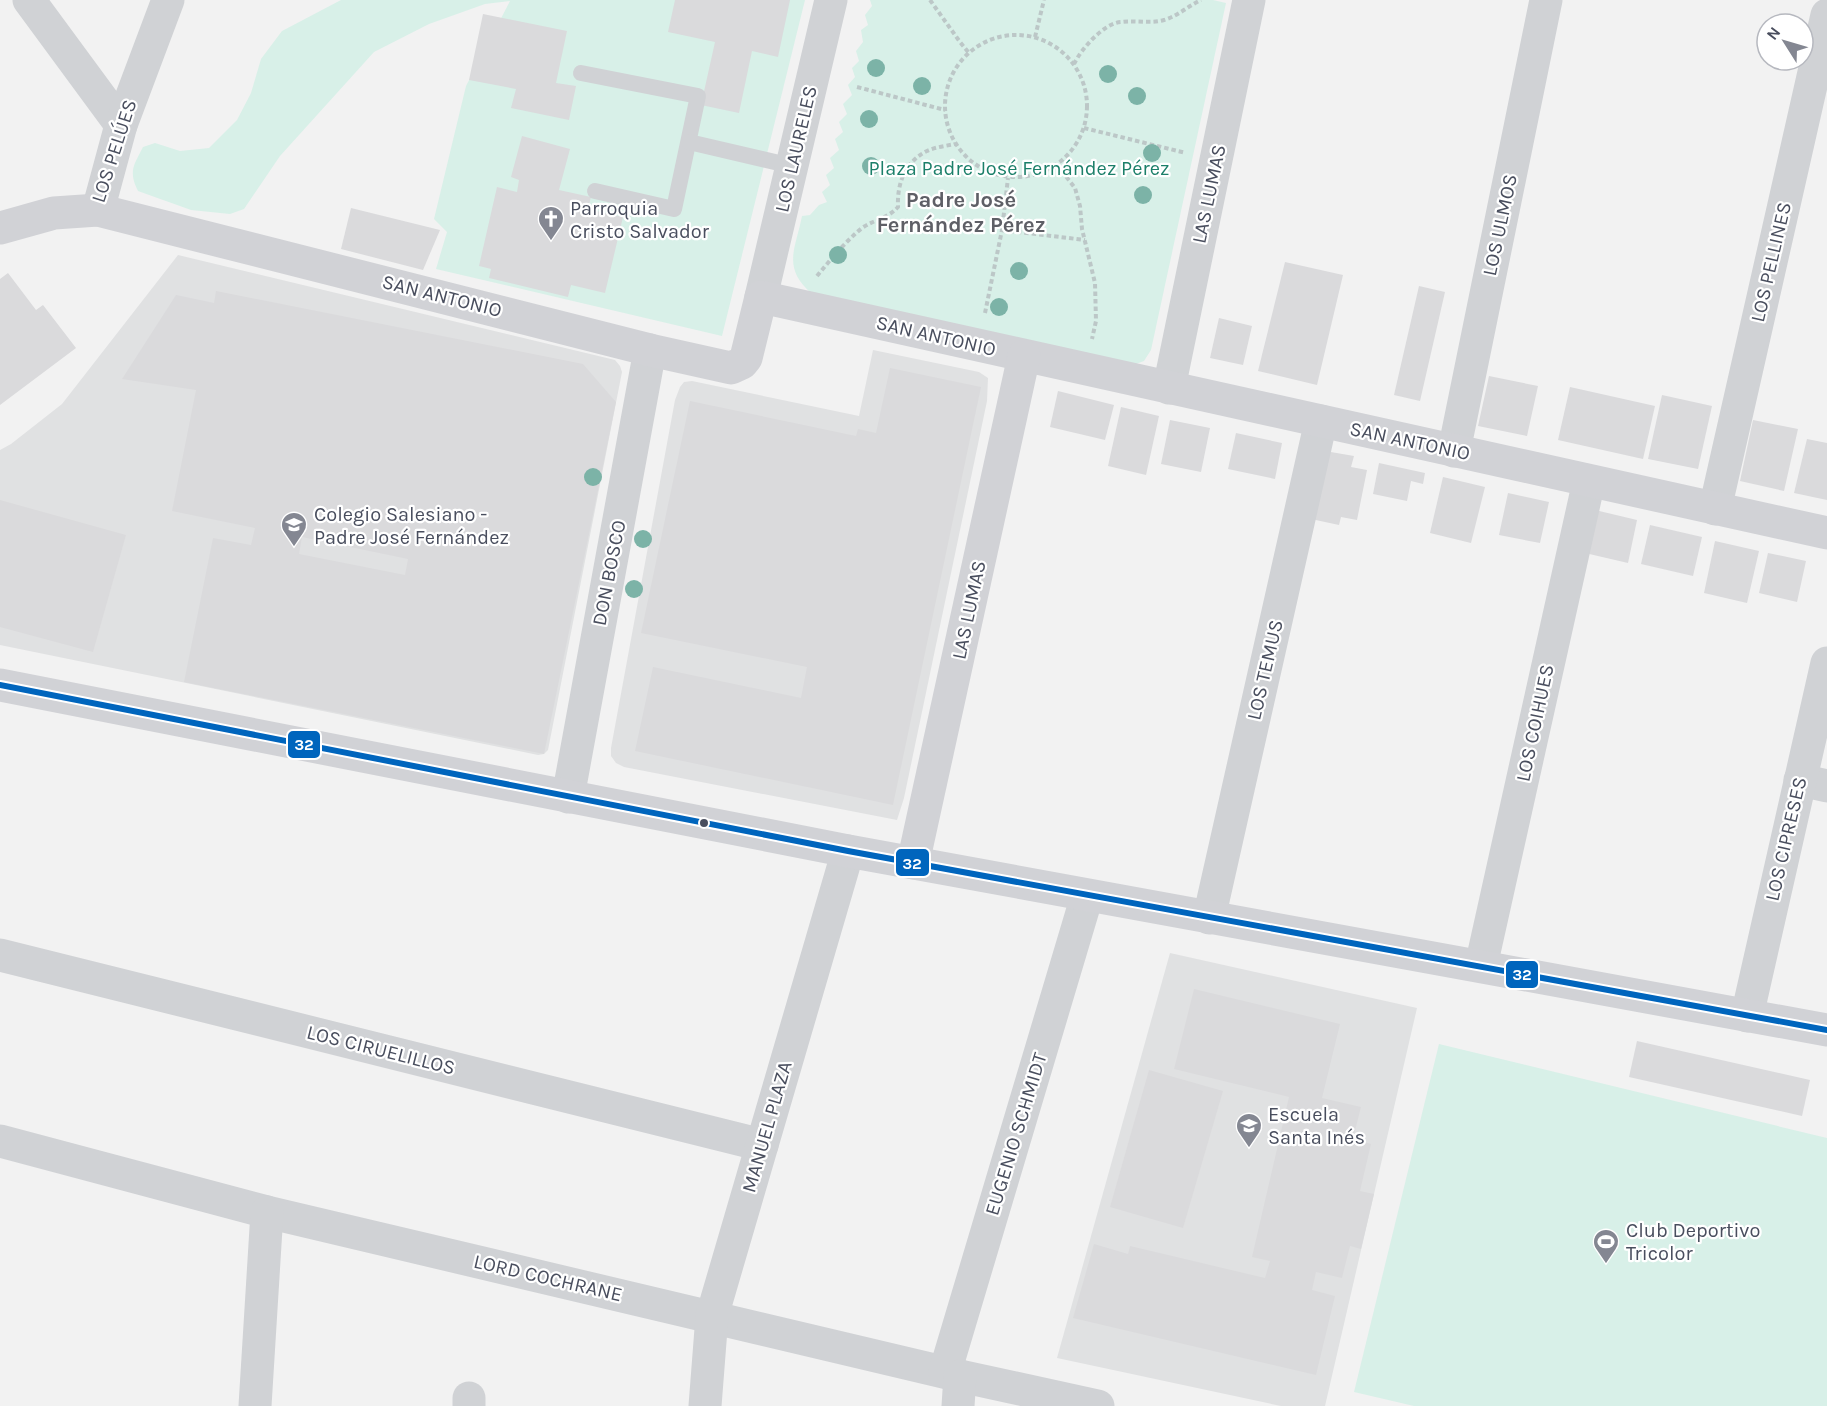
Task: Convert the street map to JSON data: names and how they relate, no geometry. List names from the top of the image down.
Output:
{
  "streets": {
    "main road": ["LOS PELÚES", "LAS LUMAS", "SAN ANTONIO"],
    "street": [
      "LOS LAURELES",
      "LOS ULMOS",
      "LOS PELLINES",
      "DON BOSCO",
      "LOS TEMUS",
      "LOS COIHUES",
      "LOS CIPRESES",
      "LOS CIRUELILLOS",
      "MANUEL PLAZA",
      "EUGENIO SCHMIDT",
      "LORD COCHRANE"
    ]
  },
  "crossings": [
    ["LOS LAURELES", "SAN ANTONIO"],
    ["LOS PELÚES", "SAN ANTONIO"],
    ["LAS LUMAS", "SAN ANTONIO"],
    ["LOS ULMOS", "SAN ANTONIO"],
    ["LOS PELLINES", "SAN ANTONIO"],
    ["SAN ANTONIO", "DON BOSCO"],
    ["SAN ANTONIO", "LOS TEMUS"],
    ["SAN ANTONIO", "LOS COIHUES"],
    ["LOS CIRUELILLOS", "MANUEL PLAZA"],
    ["MANUEL PLAZA", "LORD COCHRANE"],
    ["EUGENIO SCHMIDT", "LORD COCHRANE"]
  ],
  "districts": ["Padre José Fernández Pérez"],
  "parks": ["Plaza Padre José Fernández Pérez"],
  "places": {
    "church": ["Parroquia Cristo Salvador"],
    "school or university": ["Colegio Salesiano - Padre José Fernández", "Escuela Santa Inés"],
    "sports": ["Club Deportivo Tricolor"]
  },
  "lines": ["transit line 32"],
  "north": "top left"
}
